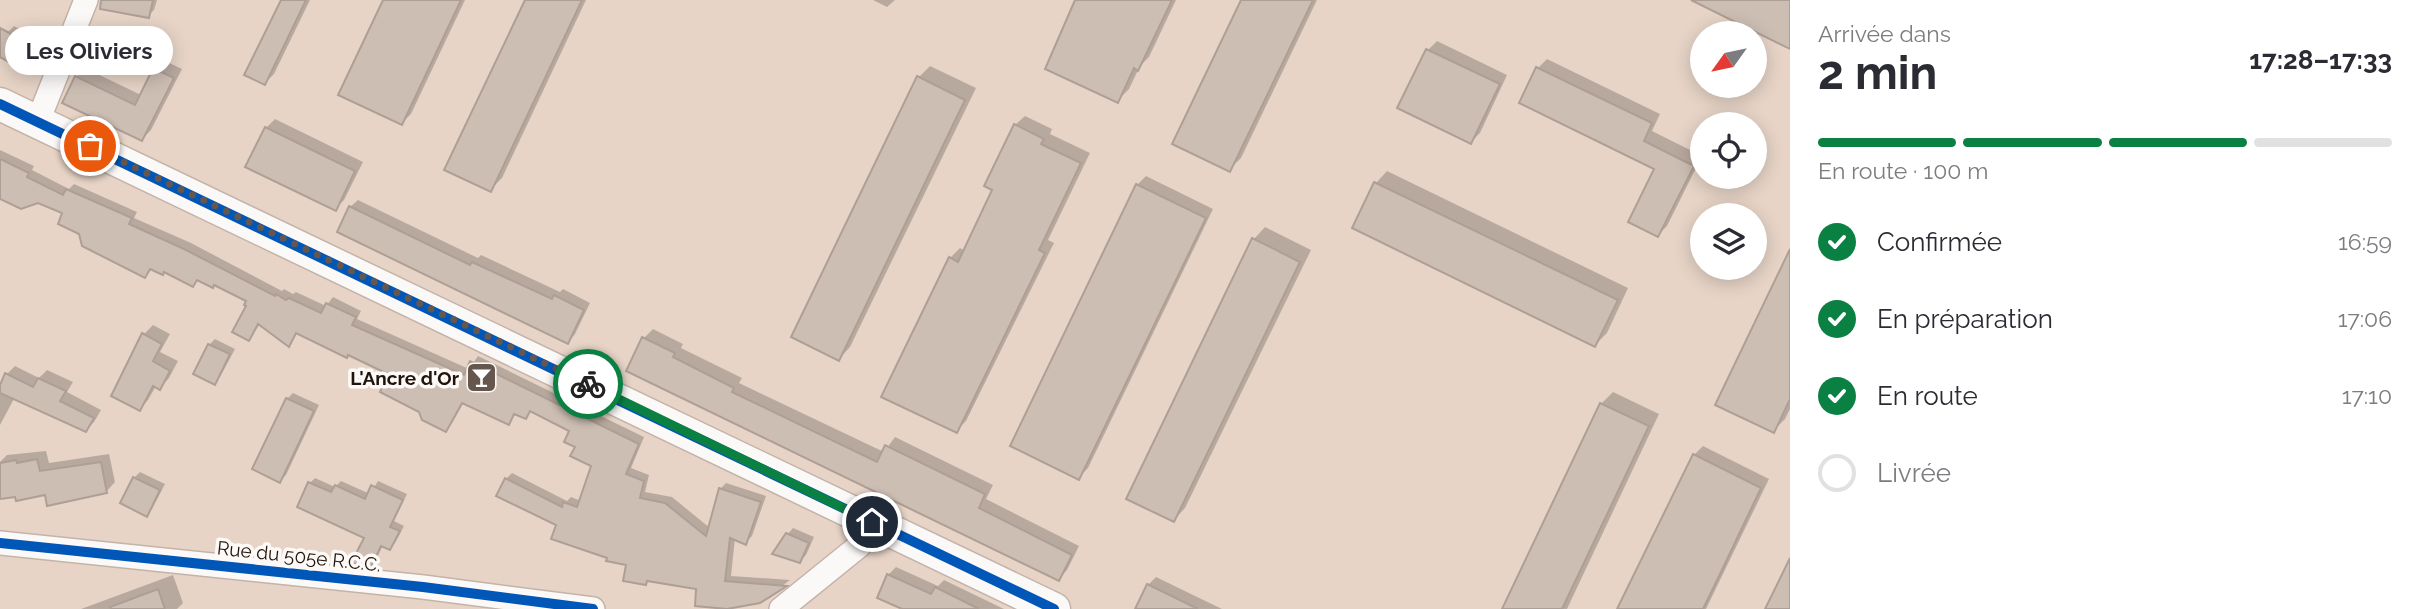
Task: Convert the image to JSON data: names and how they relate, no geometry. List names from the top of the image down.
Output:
{
  "streets": {
    "street": ["Rue du 505e R.C.C."]
  },
  "places": {
    "other": ["Les Oliviers"],
    "bar": ["L'Ancre d'Or"]
  },
  "north": "bottom left",
  "page": {
    "heading": ["2 min", "Arrivée dans", "17:28–17:33"],
    "bubble": "Les Oliviers",
    "bar": "En route · 100 m",
    "list": [
      ["Confirmée", "16:59"],
      ["En préparation", "17:06"],
      ["En route", "17:10"],
      "Livrée"
    ]
  }
}
